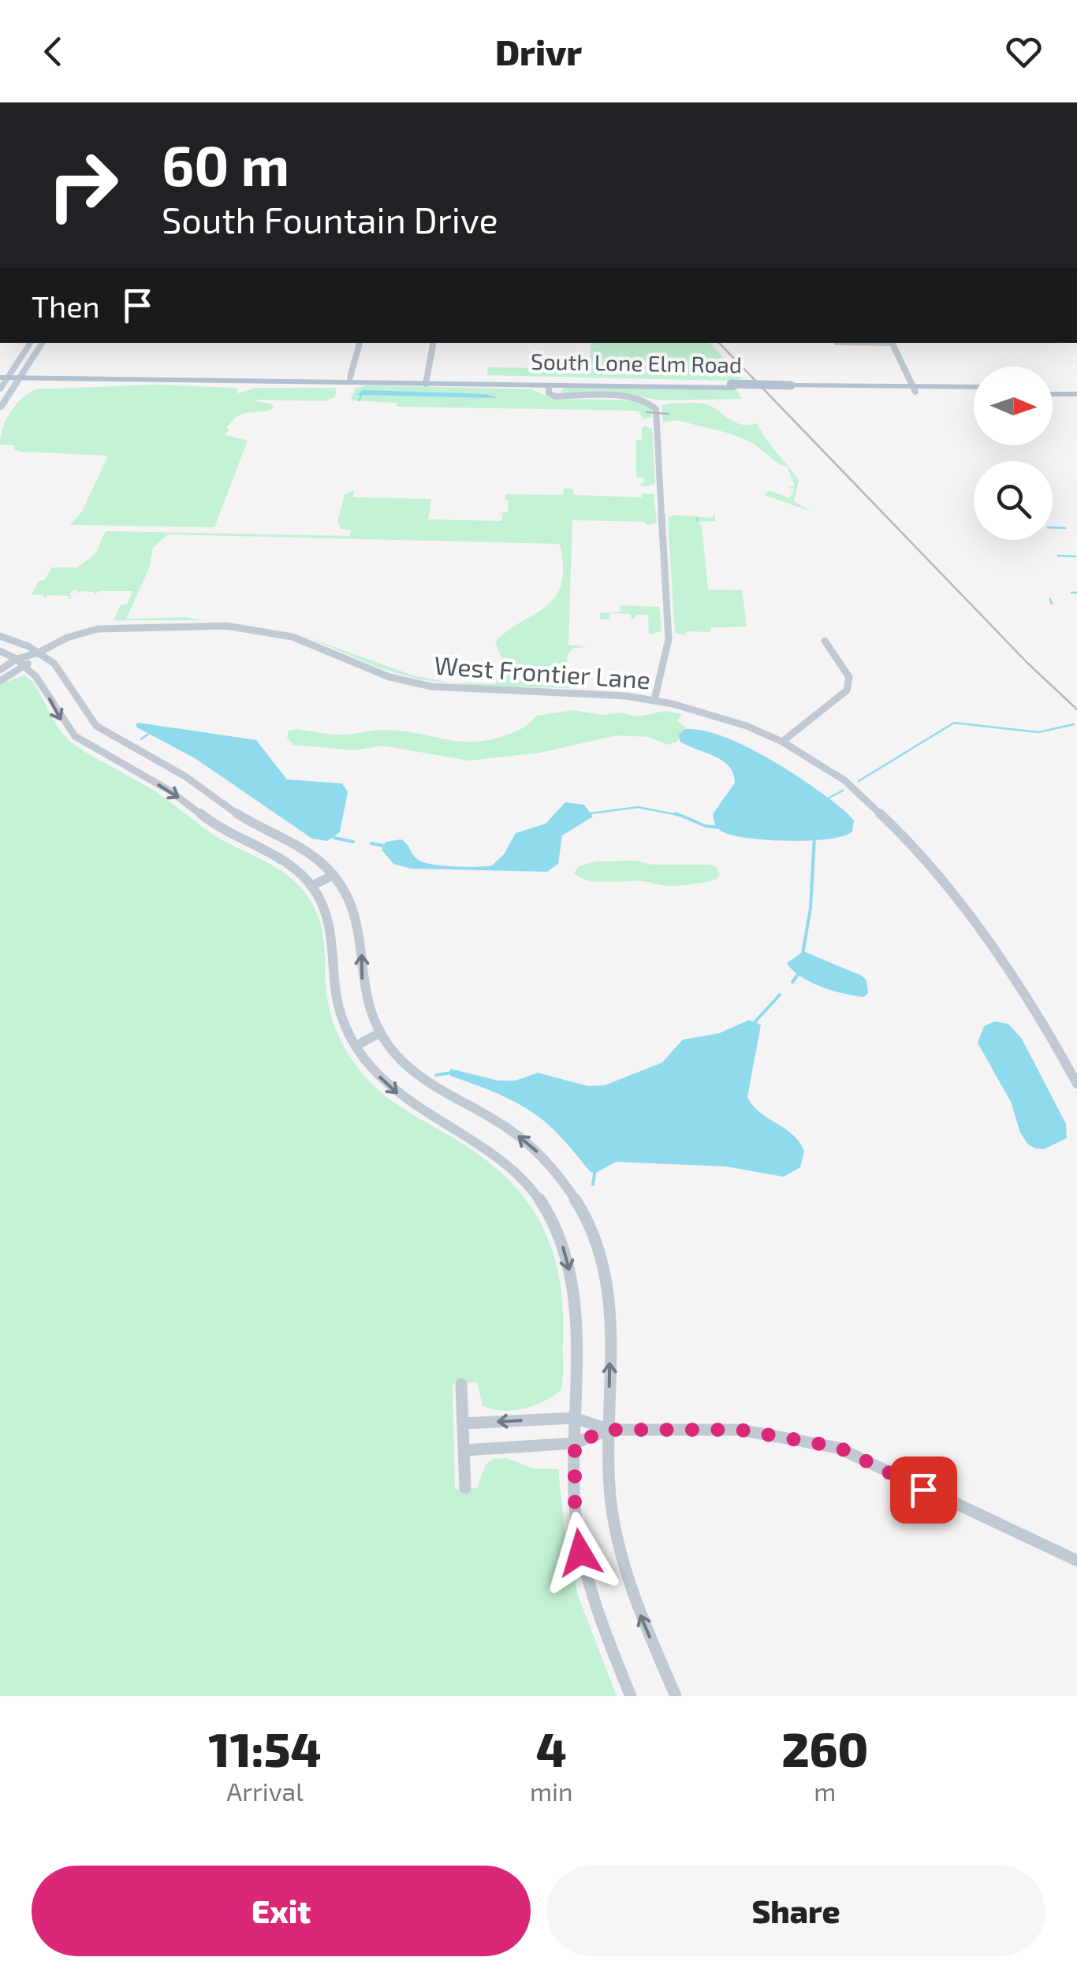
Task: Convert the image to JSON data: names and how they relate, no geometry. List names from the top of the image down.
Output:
{
  "streets": {
    "main road": ["South Lone Elm Road"],
    "street": ["West Frontier Lane"]
  },
  "north": "right",
  "page": {
    "header": "Drivr",
    "turn": ["60 m", "South Fountain Drive"],
    "then": "Then",
    "eta": [
      "11:54",
      "Arrival",
      "4",
      "min",
      "260",
      "m"
    ],
    "buttons": ["Exit", "Share"]
  }
}
